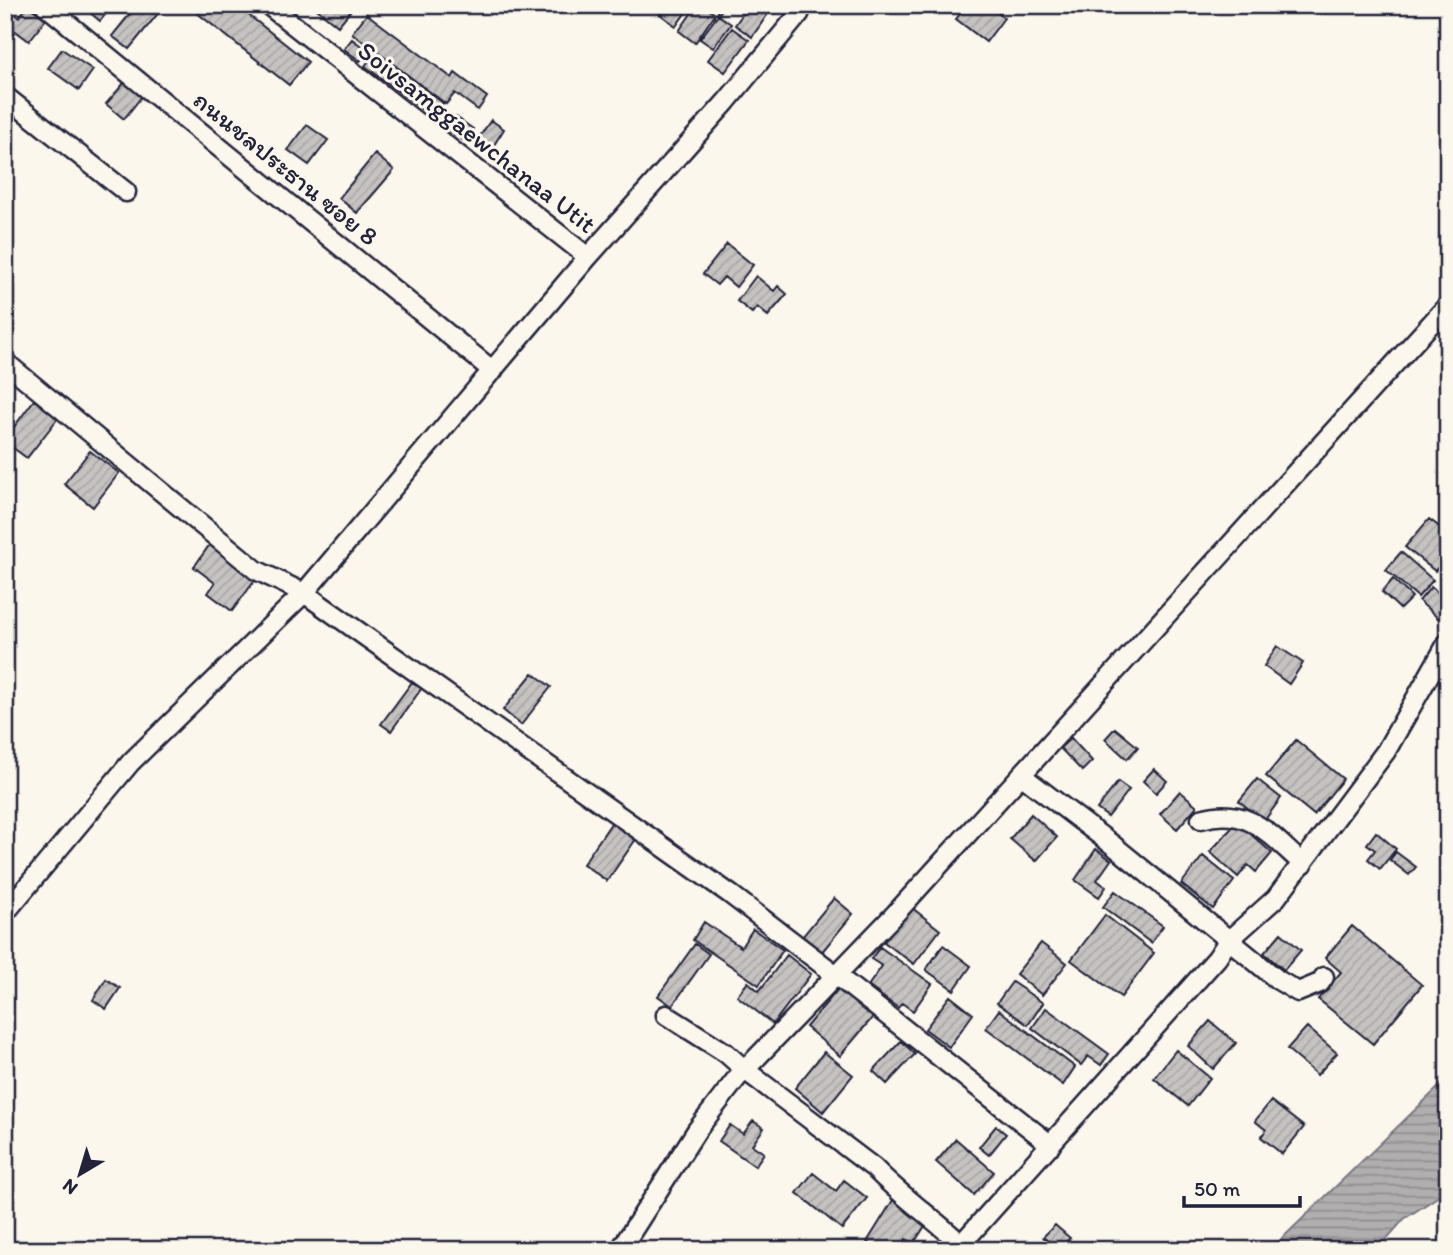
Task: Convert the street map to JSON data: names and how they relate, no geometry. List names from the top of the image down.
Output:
{
  "streets": {
    "street": ["Soivsamggaewchanaa Utit", "ถนนชลประธาน ซอย 8"]
  },
  "scale_bar": "50 m",
  "north": "bottom left"
}
